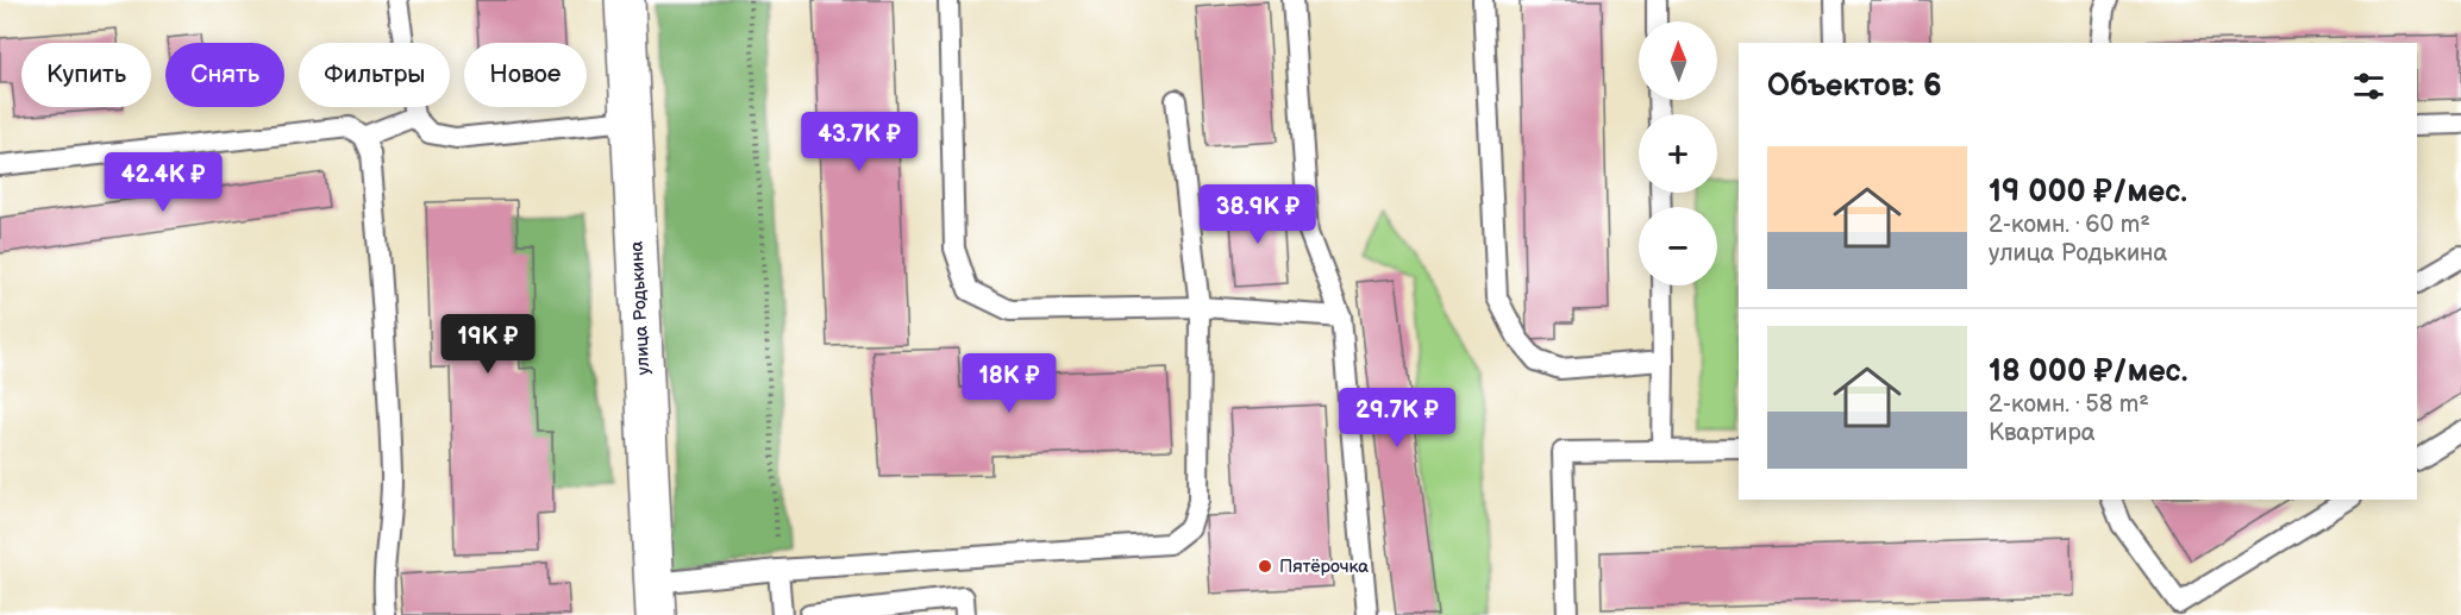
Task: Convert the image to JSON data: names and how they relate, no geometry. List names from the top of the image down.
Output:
{
  "streets": {
    "main road": ["улица Родькина"]
  },
  "places": ["Пятёрочка"],
  "north": "top",
  "page": {
    "map_buttons": ["+", "−"],
    "chip": [
      "Купить",
      "Снять",
      "Фильтры",
      "Новое"
    ],
    "heading": "Объектов: 6",
    "price": [
      "43.7K ₽",
      "42.4K ₽",
      "38.9K ₽",
      "19K ₽",
      "18K ₽",
      "29.7K ₽"
    ],
    "list": [
      {
        "name": "19 000 ₽/мес.",
        "note": "2-комн. · 60 m² · улица Родькина"
      },
      {
        "name": "18 000 ₽/мес.",
        "note": "2-комн. · 58 m² · Квартира"
      }
    ]
  }
}
